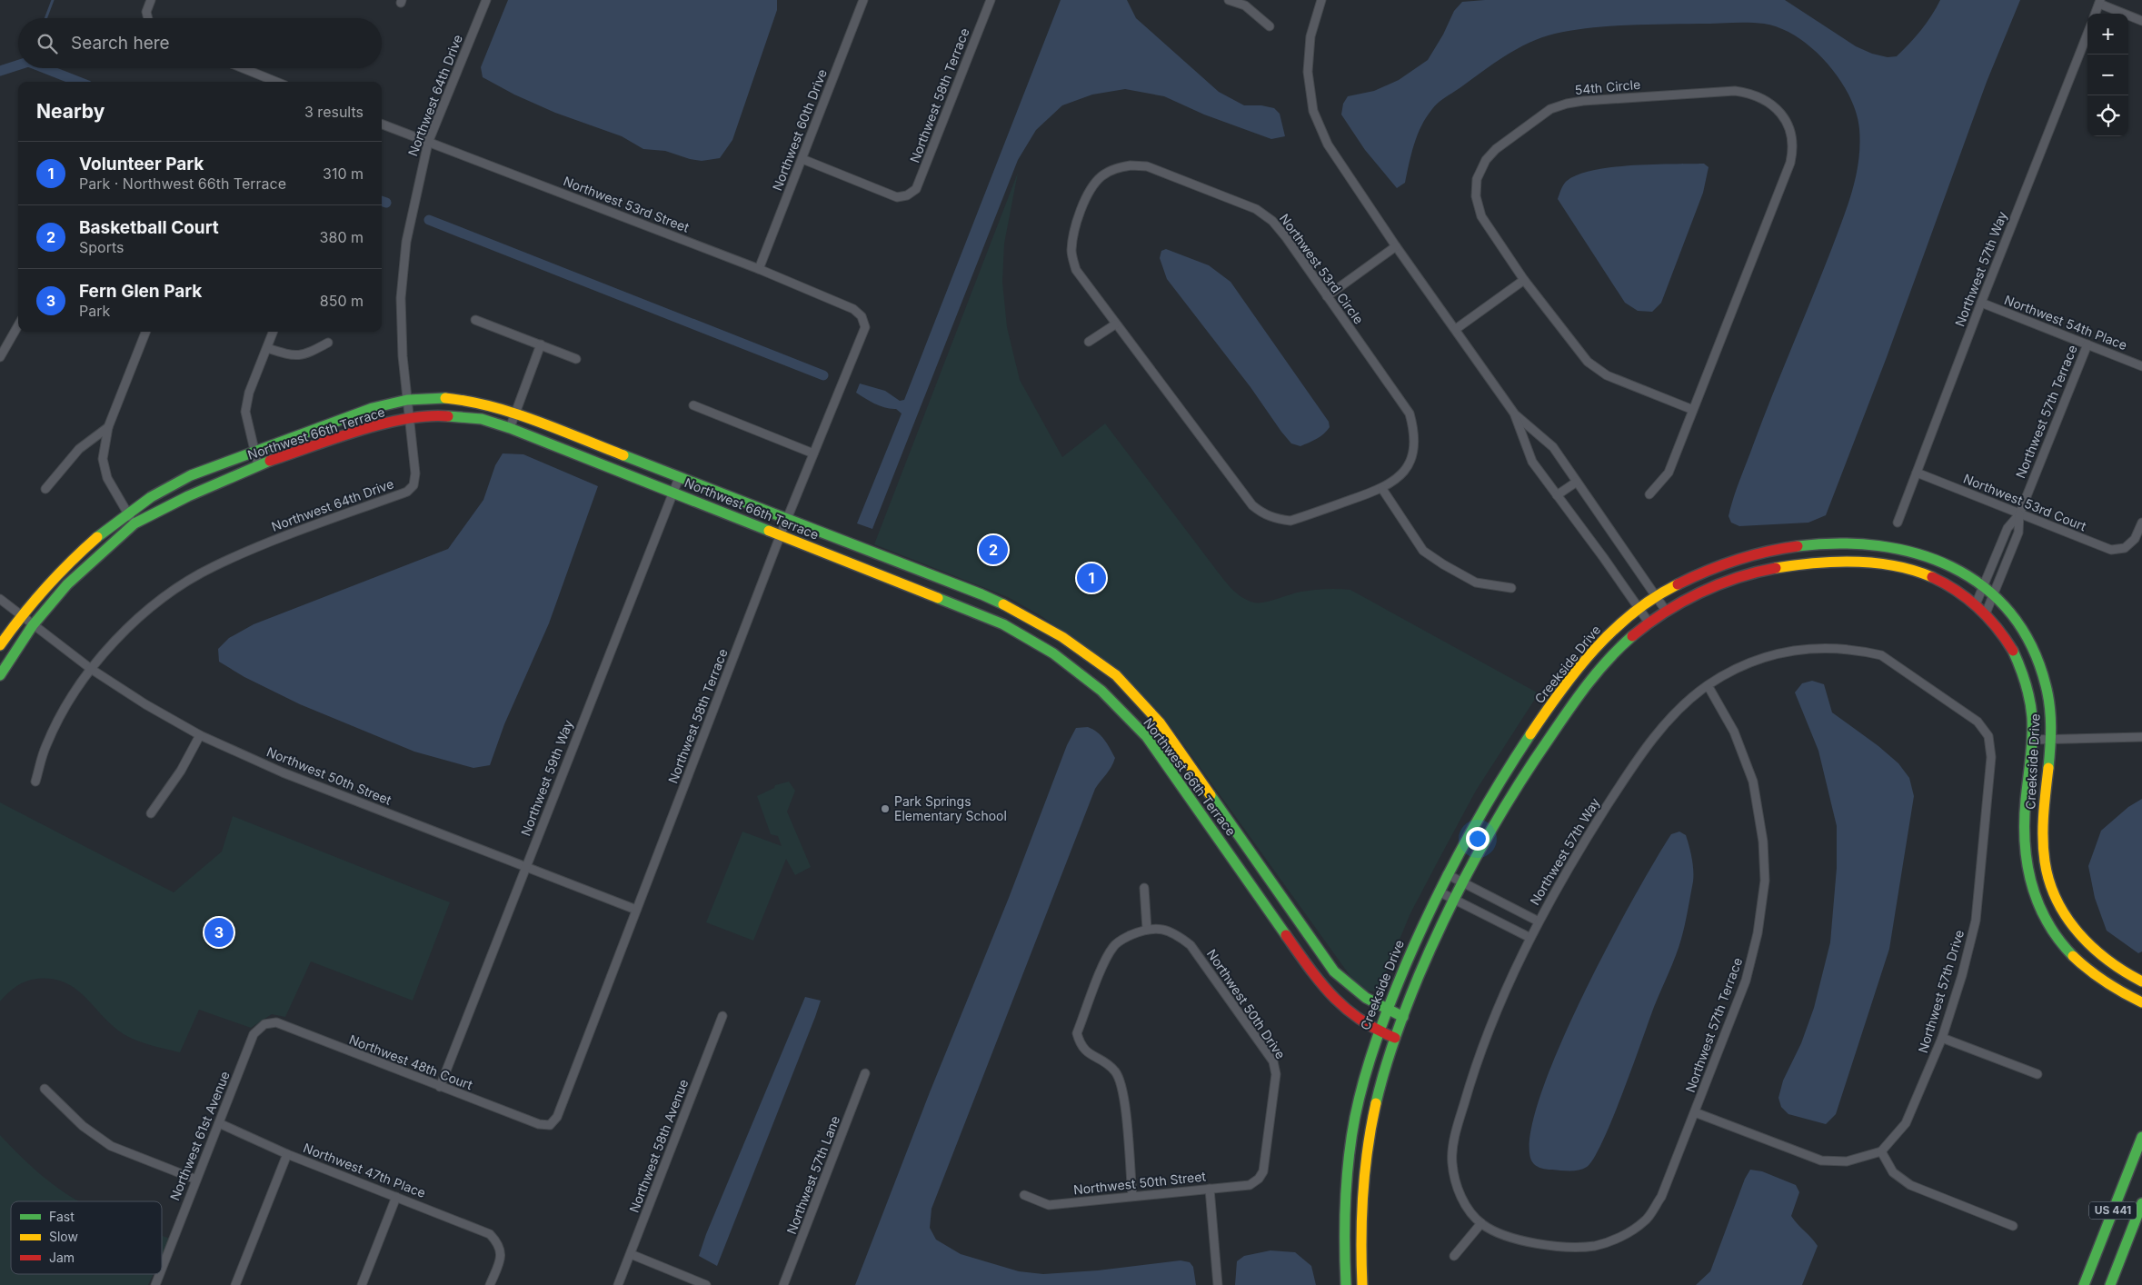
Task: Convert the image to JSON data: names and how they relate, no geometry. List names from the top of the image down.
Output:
{
  "streets": {
    "street": [
      "54th Circle",
      "Northwest 64th Drive",
      "Northwest 58th Terrace",
      "Northwest 60th Drive",
      "Northwest 53rd Street",
      "Northwest 53rd Circle",
      "Northwest 57th Way",
      "Northwest 54th Place",
      "Northwest 57th Terrace",
      "Northwest 66th Terrace",
      "Northwest 53rd Court",
      "Creekside Drive",
      "Northwest 50th Street",
      "Northwest 59th Way",
      "Northwest 57th Drive",
      "Northwest 50th Drive",
      "Northwest 48th Court",
      "Northwest 61st Avenue",
      "Northwest 58th Avenue",
      "Northwest 47th Place",
      "Northwest 57th Lane",
      "US 441"
    ]
  },
  "crossings": [
    ["Northwest 64th Drive", "Northwest 53rd Street"],
    ["Northwest 64th Drive", "Northwest 66th Terrace"],
    ["Northwest 64th Drive", "Northwest 50th Street"],
    ["Northwest 58th Terrace", "Northwest 60th Drive"],
    ["Northwest 58th Terrace", "Northwest 53rd Street"],
    ["Northwest 58th Terrace", "Northwest 66th Terrace"],
    ["Northwest 58th Terrace", "Northwest 50th Street"],
    ["Northwest 58th Terrace", "Northwest 48th Court"],
    ["Northwest 60th Drive", "Northwest 53rd Street"],
    ["Northwest 57th Way", "Northwest 54th Place"],
    ["Northwest 57th Way", "Northwest 57th Terrace"],
    ["Northwest 57th Way", "Northwest 53rd Court"],
    ["Northwest 57th Way", "Northwest 57th Drive"],
    ["Northwest 54th Place", "Northwest 57th Terrace"],
    ["Northwest 57th Terrace", "Northwest 53rd Court"],
    ["Northwest 57th Terrace", "Creekside Drive"],
    ["Northwest 66th Terrace", "Creekside Drive"],
    ["Northwest 66th Terrace", "Northwest 50th Street"],
    ["Northwest 66th Terrace", "Northwest 59th Way"],
    ["Northwest 50th Street", "Northwest 59th Way"],
    ["Northwest 50th Street", "Northwest 50th Drive"],
    ["Northwest 59th Way", "Northwest 48th Court"],
    ["Northwest 48th Court", "Northwest 61st Avenue"],
    ["Northwest 61st Avenue", "Northwest 47th Place"]
  ],
  "places": ["Park Springs Elementary School"],
  "legend": ["Fast", "Slow", "Jam"],
  "page": {
    "map_buttons": ["+", "−"],
    "search": "Search here",
    "heading": ["Nearby", "3 results"],
    "list": [
      {
        "mark": "1",
        "name": "Volunteer Park",
        "note": "Park · Northwest 66th Terrace",
        "value": "310 m"
      },
      {
        "mark": "2",
        "name": "Basketball Court",
        "note": "Sports",
        "value": "380 m"
      },
      {
        "mark": "3",
        "name": "Fern Glen Park",
        "note": "Park",
        "value": "850 m"
      }
    ],
    "pins": ["2", "1", "3"]
  }
}
